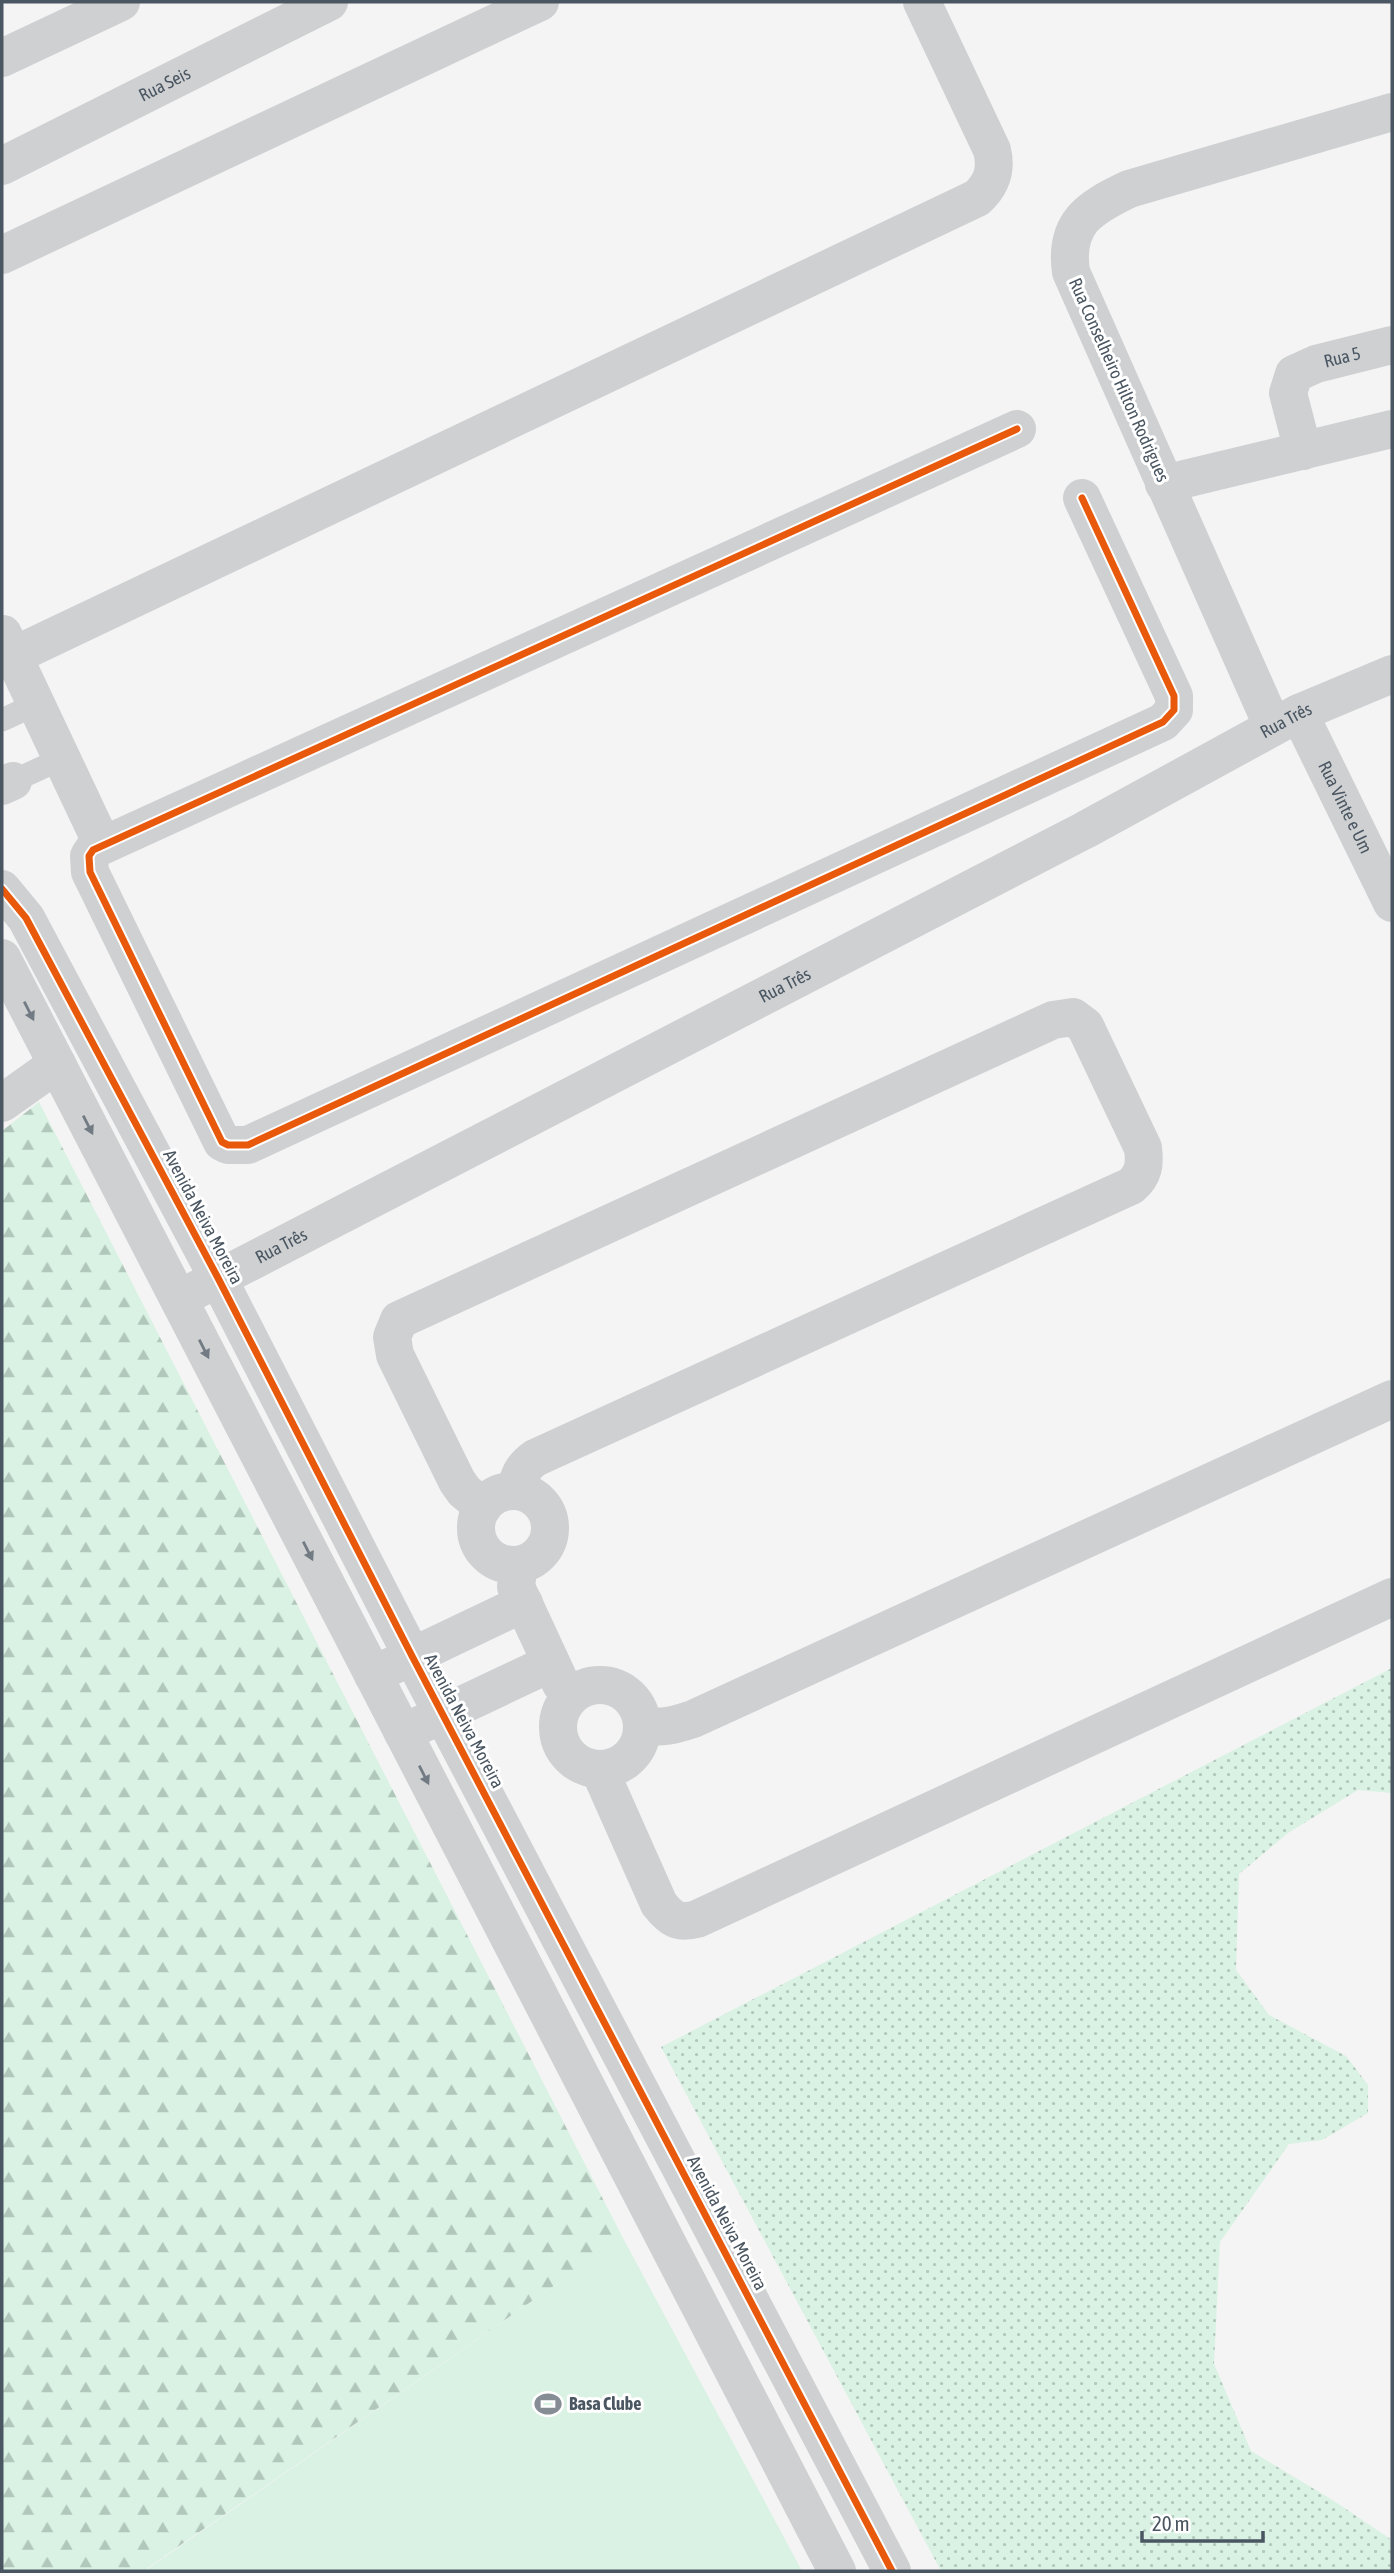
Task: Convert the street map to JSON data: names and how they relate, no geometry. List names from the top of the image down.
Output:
{
  "streets": {
    "street": [
      "Rua Seis",
      "Rua 5",
      "Rua Conselheiro Hilton Rodrigues",
      "Rua Três",
      "Rua Vinte e Um",
      "Avenida Neiva Moreira"
    ]
  },
  "crossings": [
    ["Rua Conselheiro Hilton Rodrigues", "Rua Três"],
    ["Rua Conselheiro Hilton Rodrigues", "Rua Vinte e Um"],
    ["Rua Três", "Rua Vinte e Um"],
    ["Rua Três", "Avenida Neiva Moreira"]
  ],
  "places": {
    "sports": ["Basa Clube"]
  },
  "scale_bar": "20 m"
}
